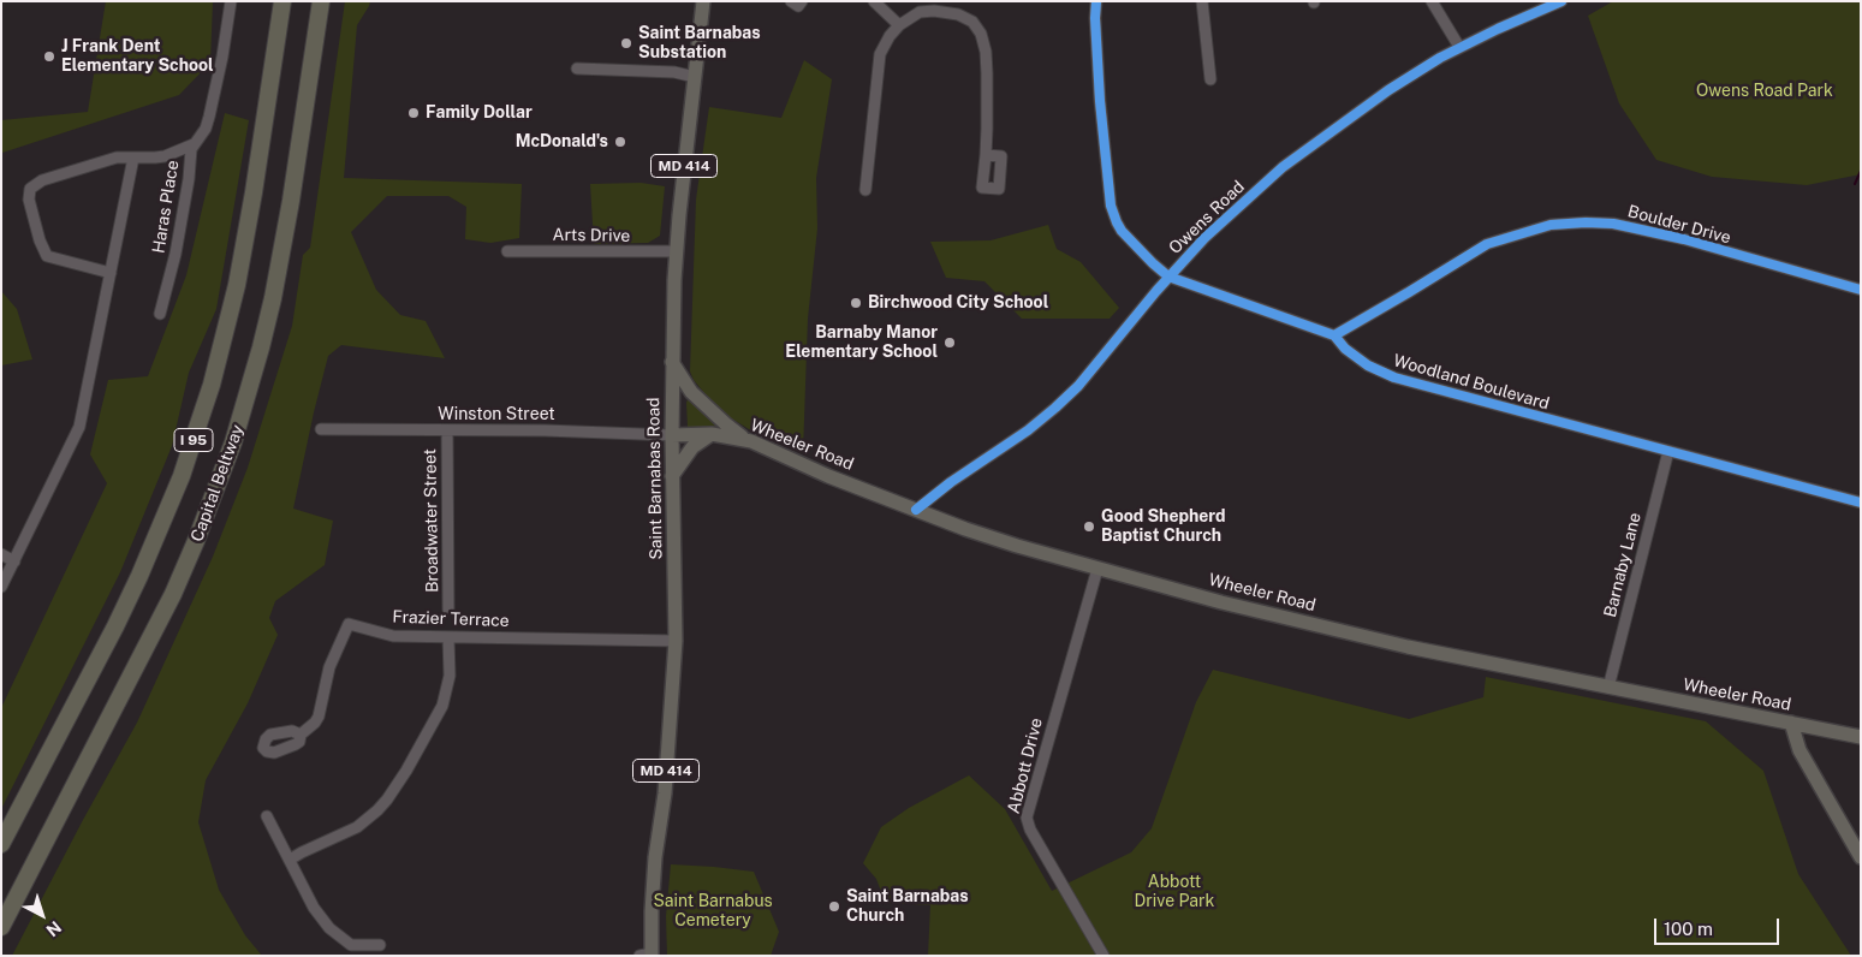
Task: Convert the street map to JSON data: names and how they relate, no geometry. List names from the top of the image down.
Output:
{
  "streets": {
    "highway": ["I 95", "Capital Beltway"],
    "main road": ["MD 414", "Wheeler Road", "Saint Barnabas Road"],
    "street": [
      "Haras Place",
      "Owens Road",
      "Boulder Drive",
      "Arts Drive",
      "Woodland Boulevard",
      "Winston Street",
      "Broadwater Street",
      "Barnaby Lane",
      "Frazier Terrace",
      "Abbott Drive"
    ]
  },
  "crossings": [
    ["Owens Road", "Woodland Boulevard"],
    ["Owens Road", "Wheeler Road"],
    ["Boulder Drive", "Woodland Boulevard"],
    ["Arts Drive", "Saint Barnabas Road"],
    ["Woodland Boulevard", "Barnaby Lane"],
    ["Winston Street", "Wheeler Road"],
    ["Winston Street", "Saint Barnabas Road"],
    ["Winston Street", "Broadwater Street"],
    ["Wheeler Road", "Saint Barnabas Road"],
    ["Wheeler Road", "Barnaby Lane"],
    ["Wheeler Road", "Abbott Drive"],
    ["Saint Barnabas Road", "Frazier Terrace"]
  ],
  "parks": ["Owens Road Park", "Abbott Drive Park", "Saint Barnabus Cemetery"],
  "places": [
    "Saint Barnabas Substation",
    "J Frank Dent Elementary School",
    "Family Dollar",
    "McDonald's",
    "Birchwood City School",
    "Barnaby Manor Elementary School",
    "Good Shepherd Baptist Church",
    "Saint Barnabas Church"
  ],
  "scale_bar": "100 m",
  "north": "bottom right"
}
